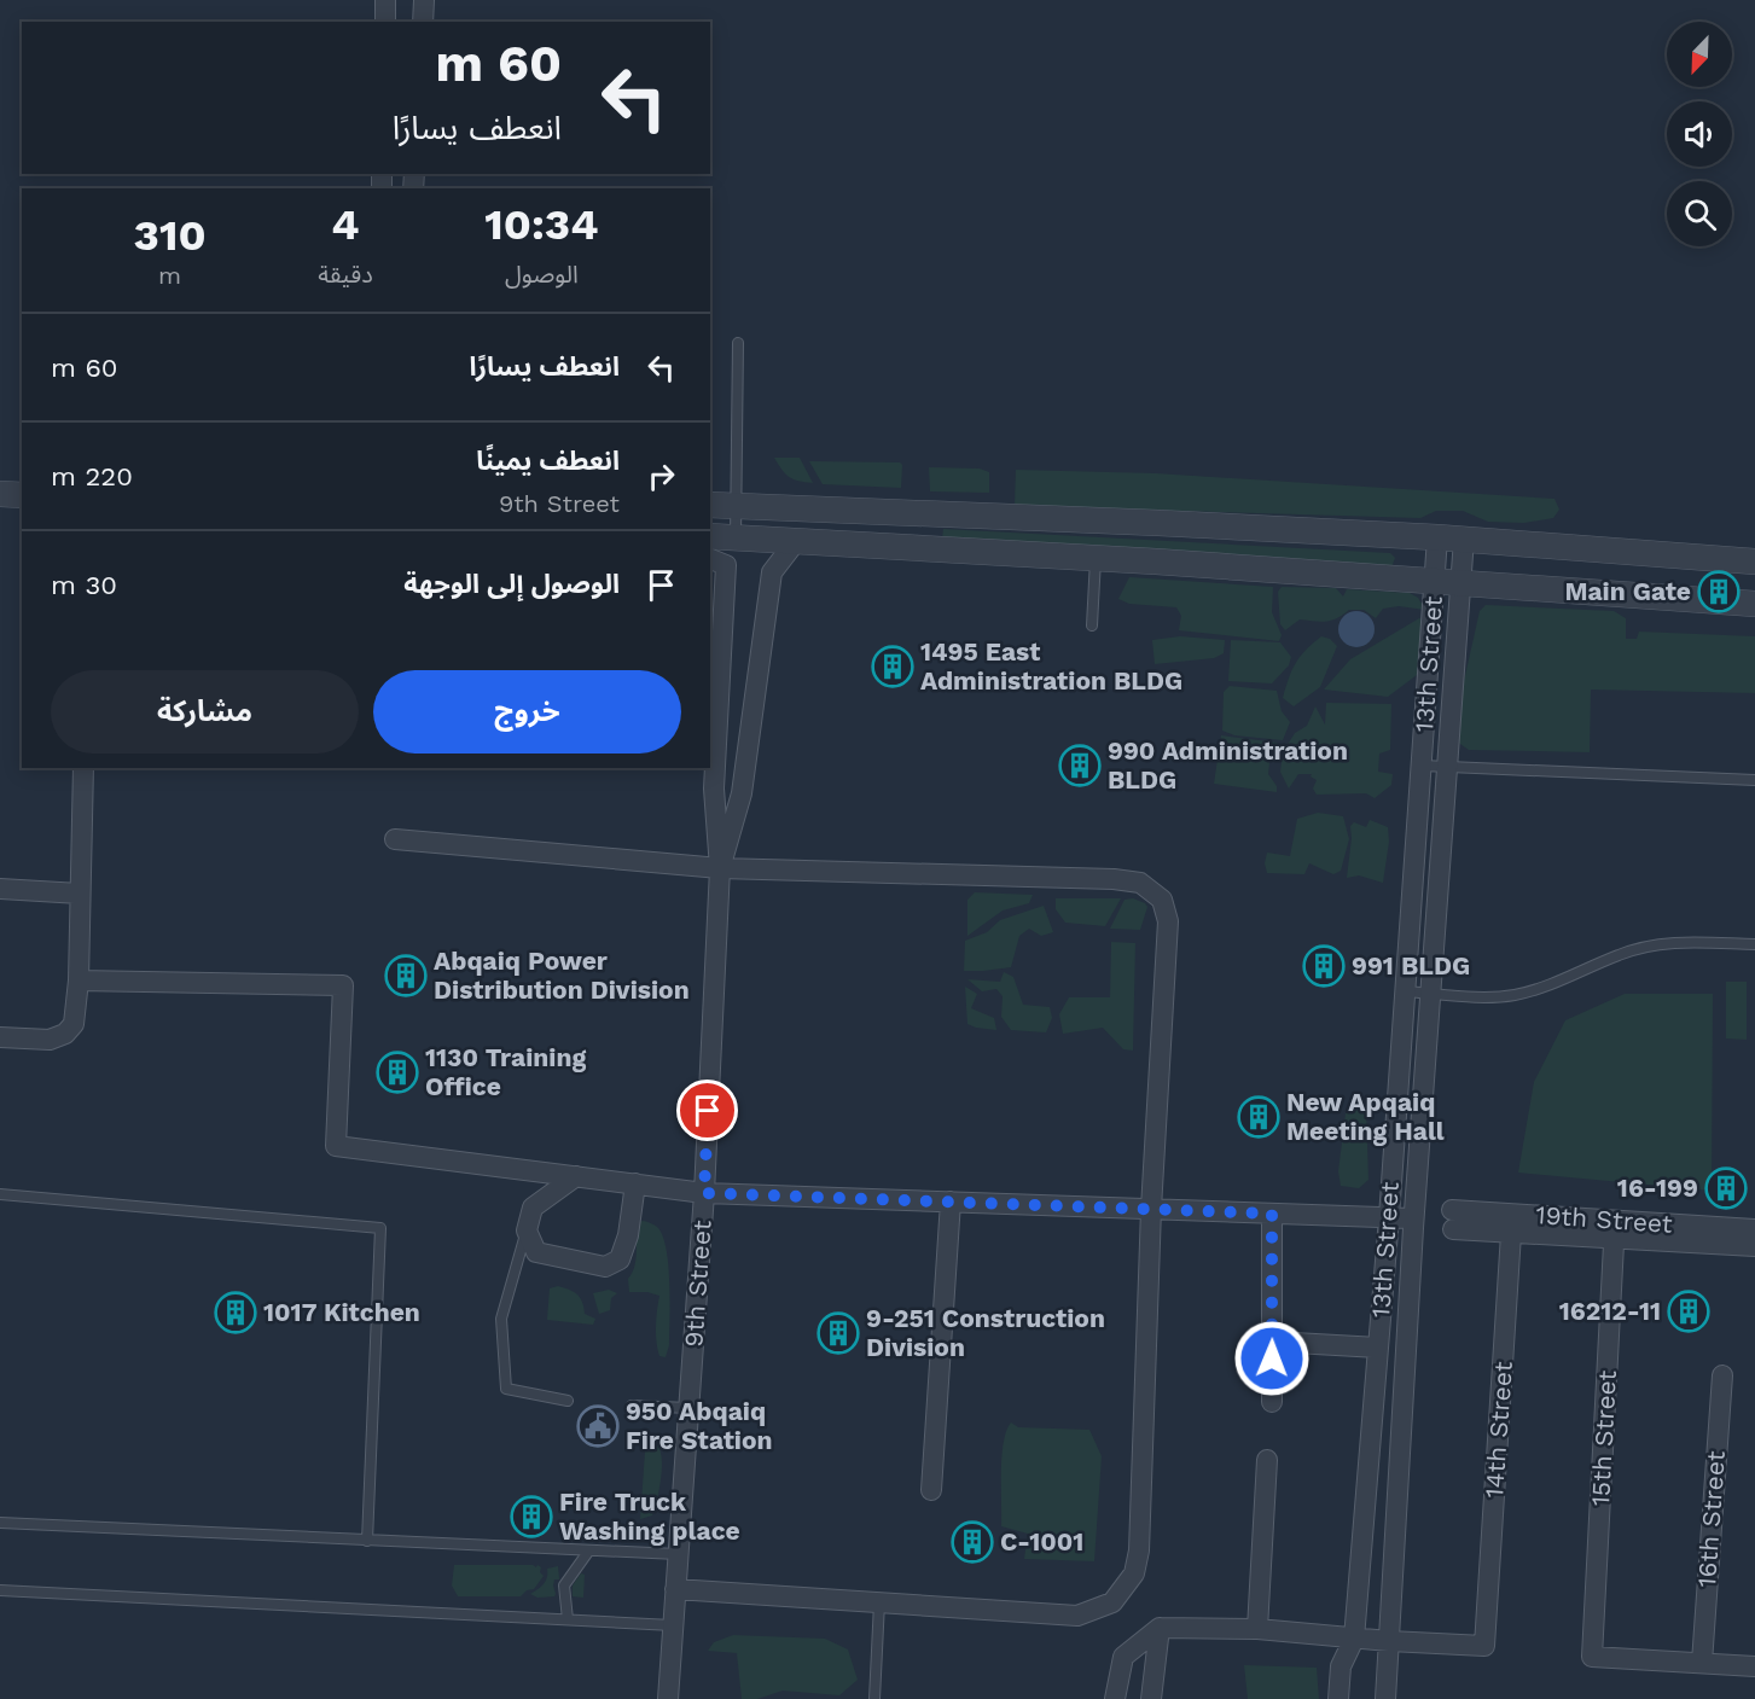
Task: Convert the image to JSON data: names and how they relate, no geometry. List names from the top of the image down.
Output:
{
  "streets": {
    "street": [
      "13th Street",
      "19th Street",
      "9th Street",
      "14th Street",
      "15th Street",
      "16th Street"
    ]
  },
  "crossings": [
    ["13th Street", "14th Street"],
    ["19th Street", "14th Street"],
    ["19th Street", "15th Street"],
    ["15th Street", "16th Street"]
  ],
  "places": {
    "building": [
      "Main Gate",
      "1495 East Administration BLDG",
      "990 Administration BLDG",
      "991 BLDG",
      "Abqaiq Power Distribution Division",
      "1130 Training Office",
      "New Apqaiq Meeting Hall",
      "16-199",
      "16212-11",
      "1017 Kitchen",
      "9-251 Construction Division",
      "Fire Truck Washing place",
      "C-1001"
    ],
    "public building": ["950 Abqaiq Fire Station"]
  },
  "north": "bottom left",
  "page": {
    "turn": ["60 m", "انعطف يسارًا"],
    "eta": [
      "10:34",
      "الوصول",
      "4",
      "دقيقة",
      "310",
      "m"
    ],
    "list": [
      {
        "name": "انعطف يسارًا",
        "value": "60 m"
      },
      {
        "name": "انعطف يمينًا",
        "note": "9th Street",
        "value": "220 m"
      },
      {
        "name": "الوصول إلى الوجهة",
        "value": "30 m"
      }
    ],
    "buttons": ["خروج", "مشاركة"]
  }
}
